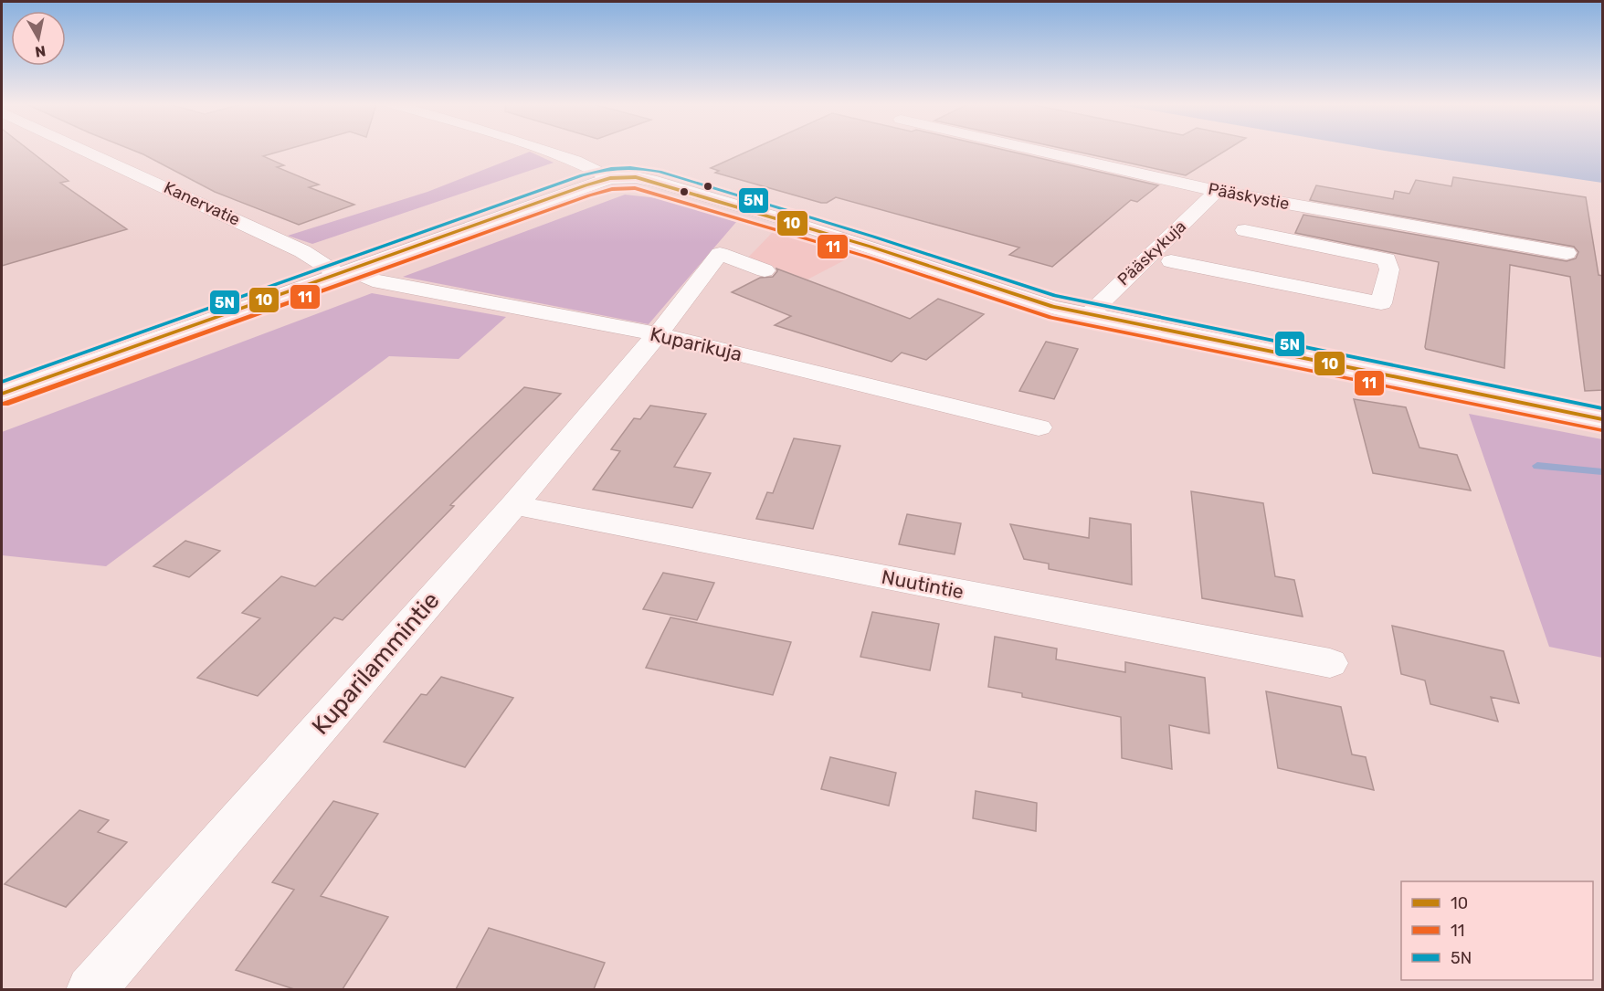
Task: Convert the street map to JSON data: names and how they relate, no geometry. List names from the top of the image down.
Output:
{
  "streets": {
    "street": [
      "Pääskystie",
      "Kanervatie",
      "Pääskykuja",
      "Kuparikuja",
      "Nuutintie",
      "Kuparilammintie"
    ]
  },
  "crossings": [
    ["Pääskystie", "Pääskykuja"],
    ["Kanervatie", "Kuparikuja"],
    ["Kuparikuja", "Kuparilammintie"],
    ["Nuutintie", "Kuparilammintie"]
  ],
  "lines": ["transit line 5N", "transit line 10", "transit line 11"],
  "legend": ["10", "11", "5N"],
  "north": "bottom"
}
